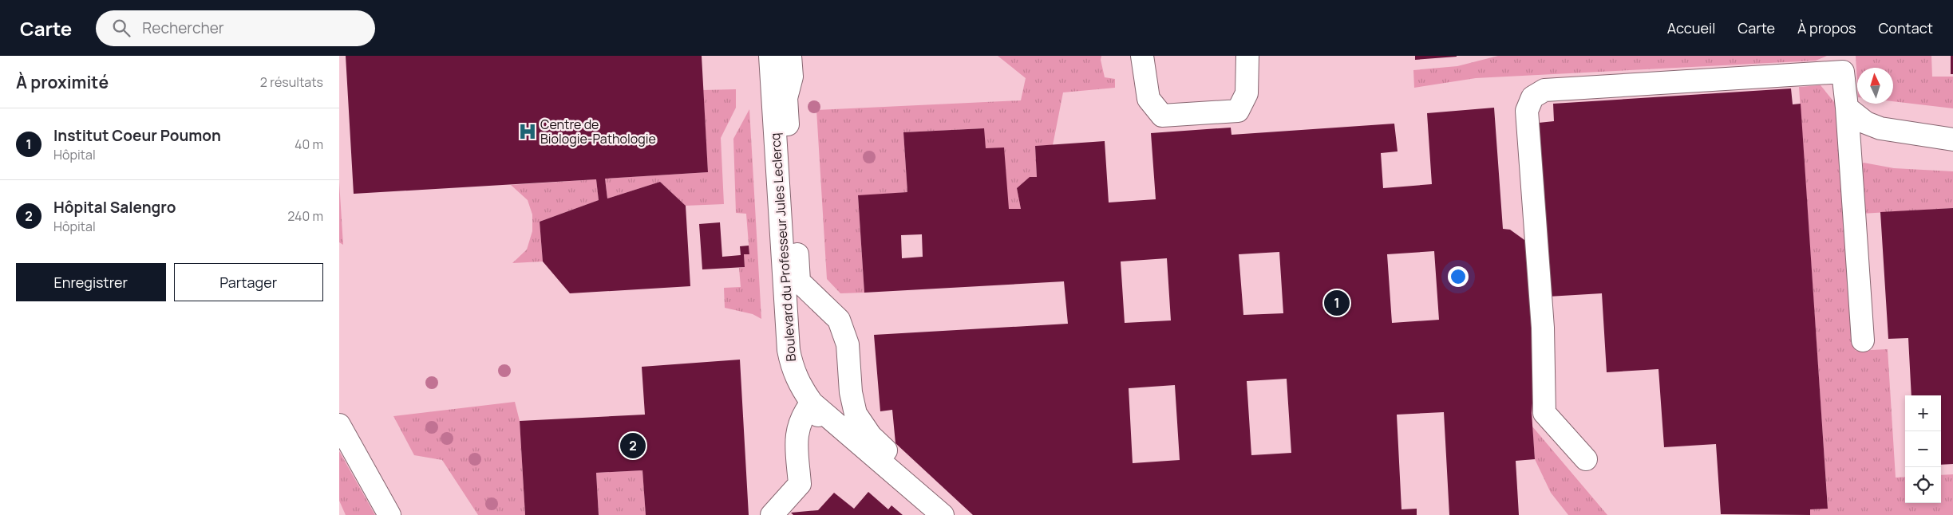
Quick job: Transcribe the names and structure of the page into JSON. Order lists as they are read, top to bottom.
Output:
{
  "streets": {
    "street": ["Boulevard du Professeur Jules Leclercq"]
  },
  "places": {
    "hospital": ["Centre de Biologie-Pathologie"]
  },
  "north": "top",
  "page": {
    "header": "Carte",
    "search": "Rechercher",
    "nav": [
      "Accueil",
      "Carte",
      "À propos",
      "Contact"
    ],
    "heading": ["À proximité", "2 résultats"],
    "list": [
      {
        "mark": "1",
        "name": "Institut Coeur Poumon",
        "note": "Hôpital",
        "value": "40 m"
      },
      {
        "mark": "2",
        "name": "Hôpital Salengro",
        "note": "Hôpital",
        "value": "240 m"
      }
    ],
    "buttons": ["Enregistrer", "Partager"],
    "pins": ["1", "2"],
    "map_buttons": ["+", "−"]
  }
}
